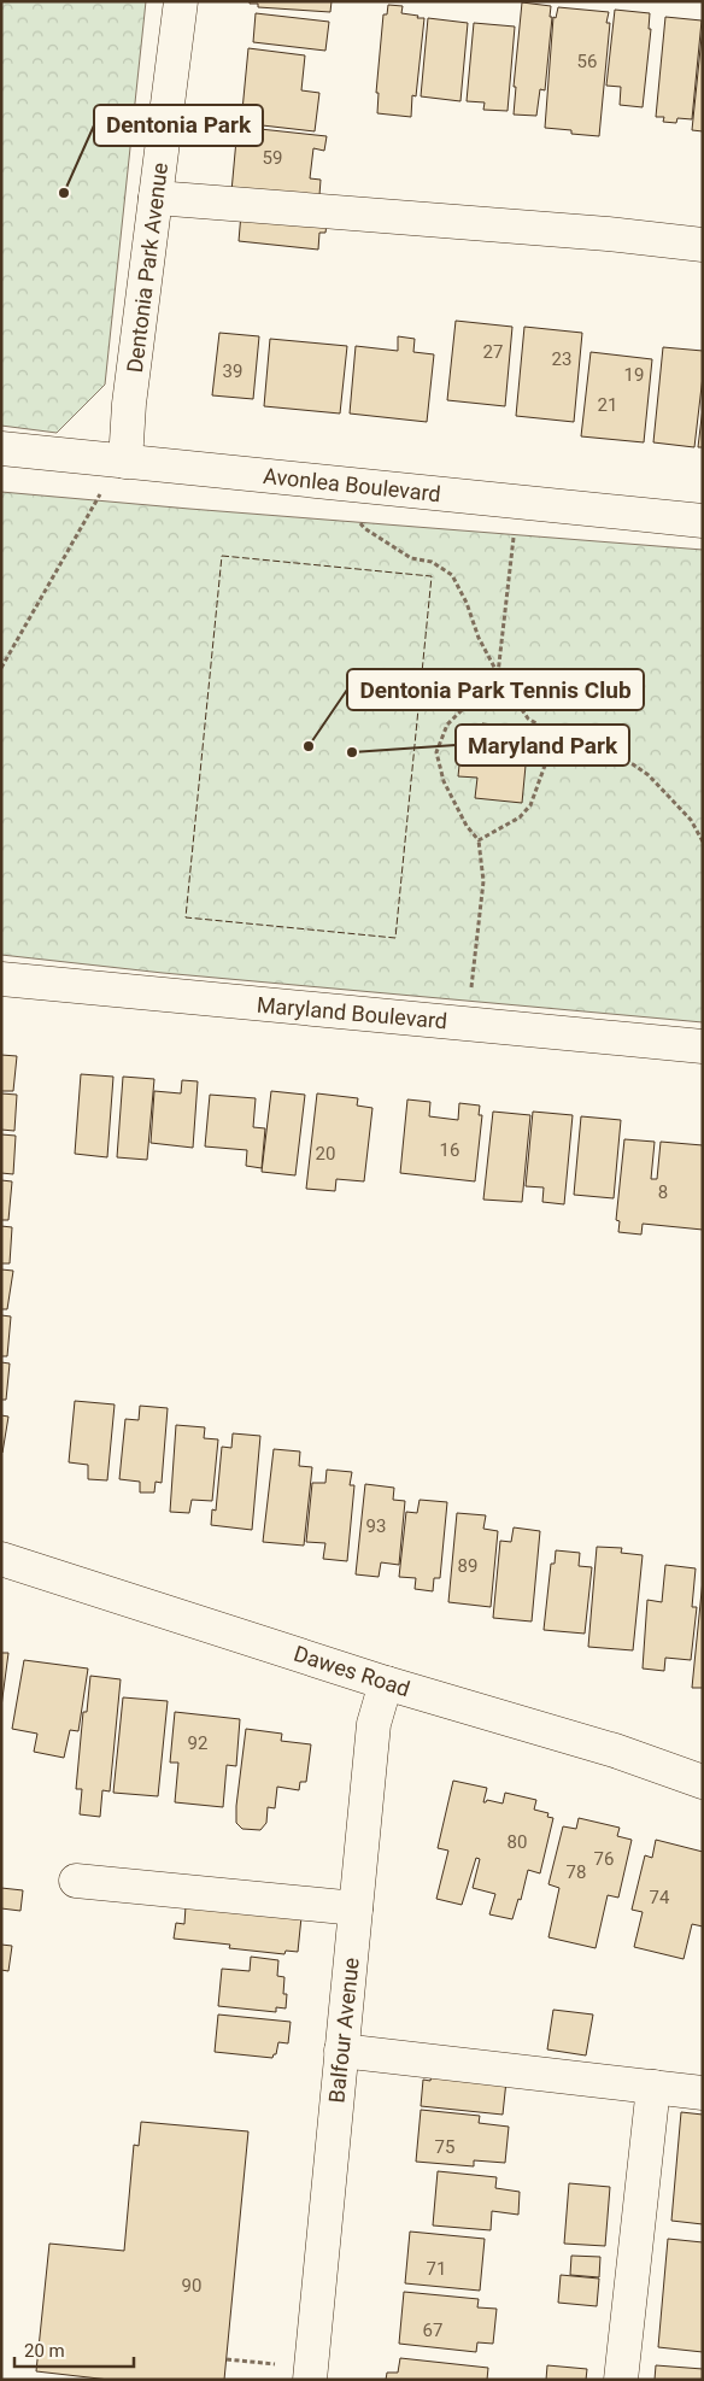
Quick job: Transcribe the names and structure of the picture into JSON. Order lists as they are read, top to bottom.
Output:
{
  "streets": {
    "street": [
      "Dentonia Park Avenue",
      "Avonlea Boulevard",
      "Maryland Boulevard",
      "Dawes Road",
      "Balfour Avenue"
    ]
  },
  "crossings": [
    ["Dentonia Park Avenue", "Avonlea Boulevard"],
    ["Dawes Road", "Balfour Avenue"]
  ],
  "places": ["Dentonia Park", "Dentonia Park Tennis Club", "Maryland Park"],
  "house_numbers": [
    "56",
    "59",
    "27",
    "23",
    "39",
    "19",
    "21",
    "16",
    "20",
    "8",
    "93",
    "89",
    "92",
    "80",
    "76",
    "78",
    "74",
    "75",
    "71",
    "90",
    "67"
  ],
  "scale_bar": "20 m"
}
